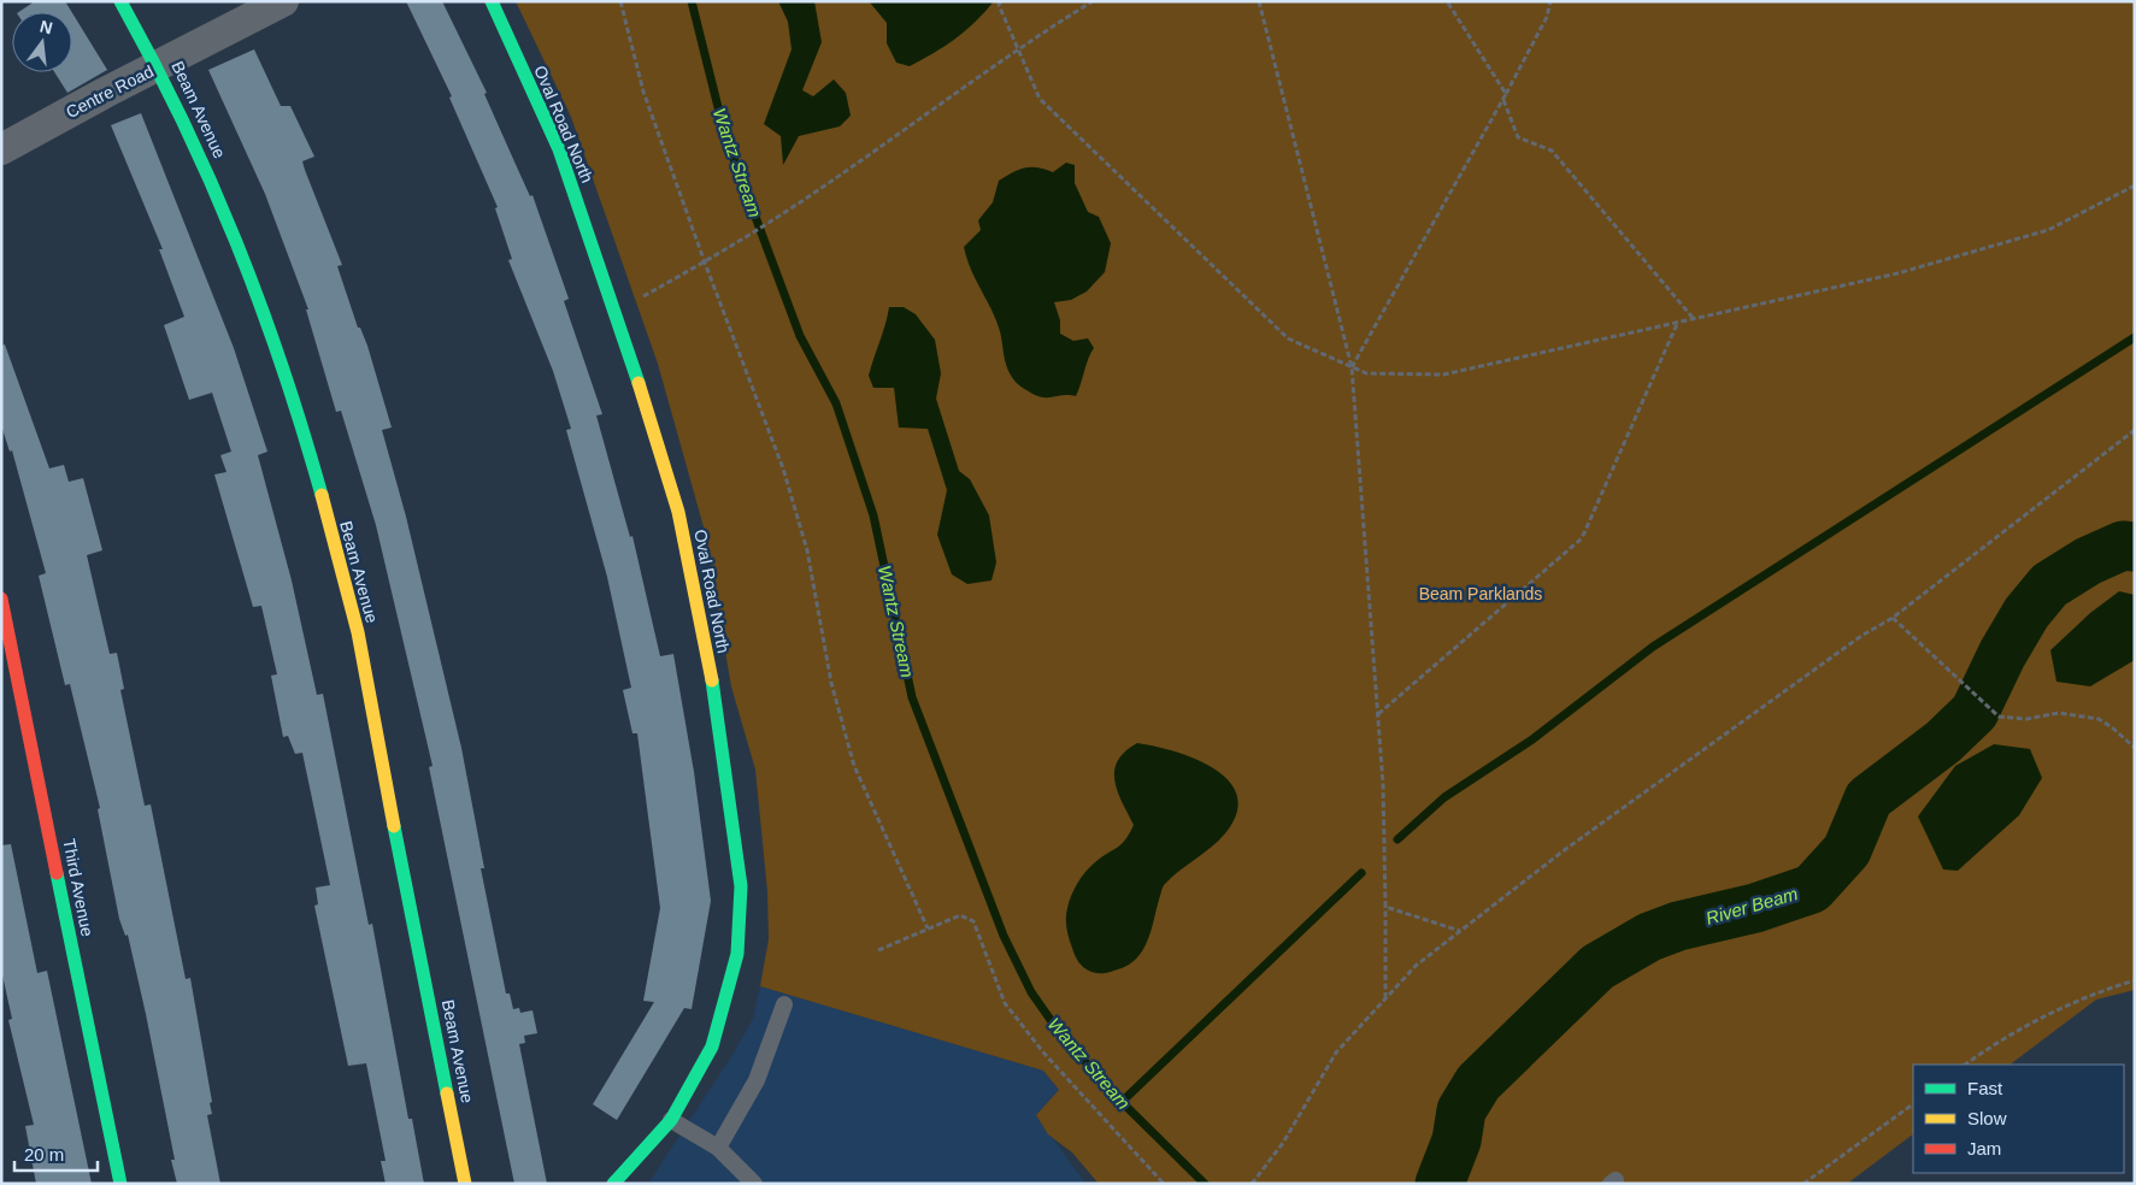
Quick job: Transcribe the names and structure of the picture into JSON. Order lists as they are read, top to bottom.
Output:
{
  "streets": {
    "street": [
      "Centre Road",
      "Beam Avenue",
      "Oval Road North",
      "Third Avenue"
    ]
  },
  "crossings": [
    ["Centre Road", "Beam Avenue"]
  ],
  "water": ["Wantz Stream", "River Beam"],
  "parks": ["Beam Parklands"],
  "legend": ["Fast", "Slow", "Jam"],
  "scale_bar": "20 m",
  "north": "top"
}
